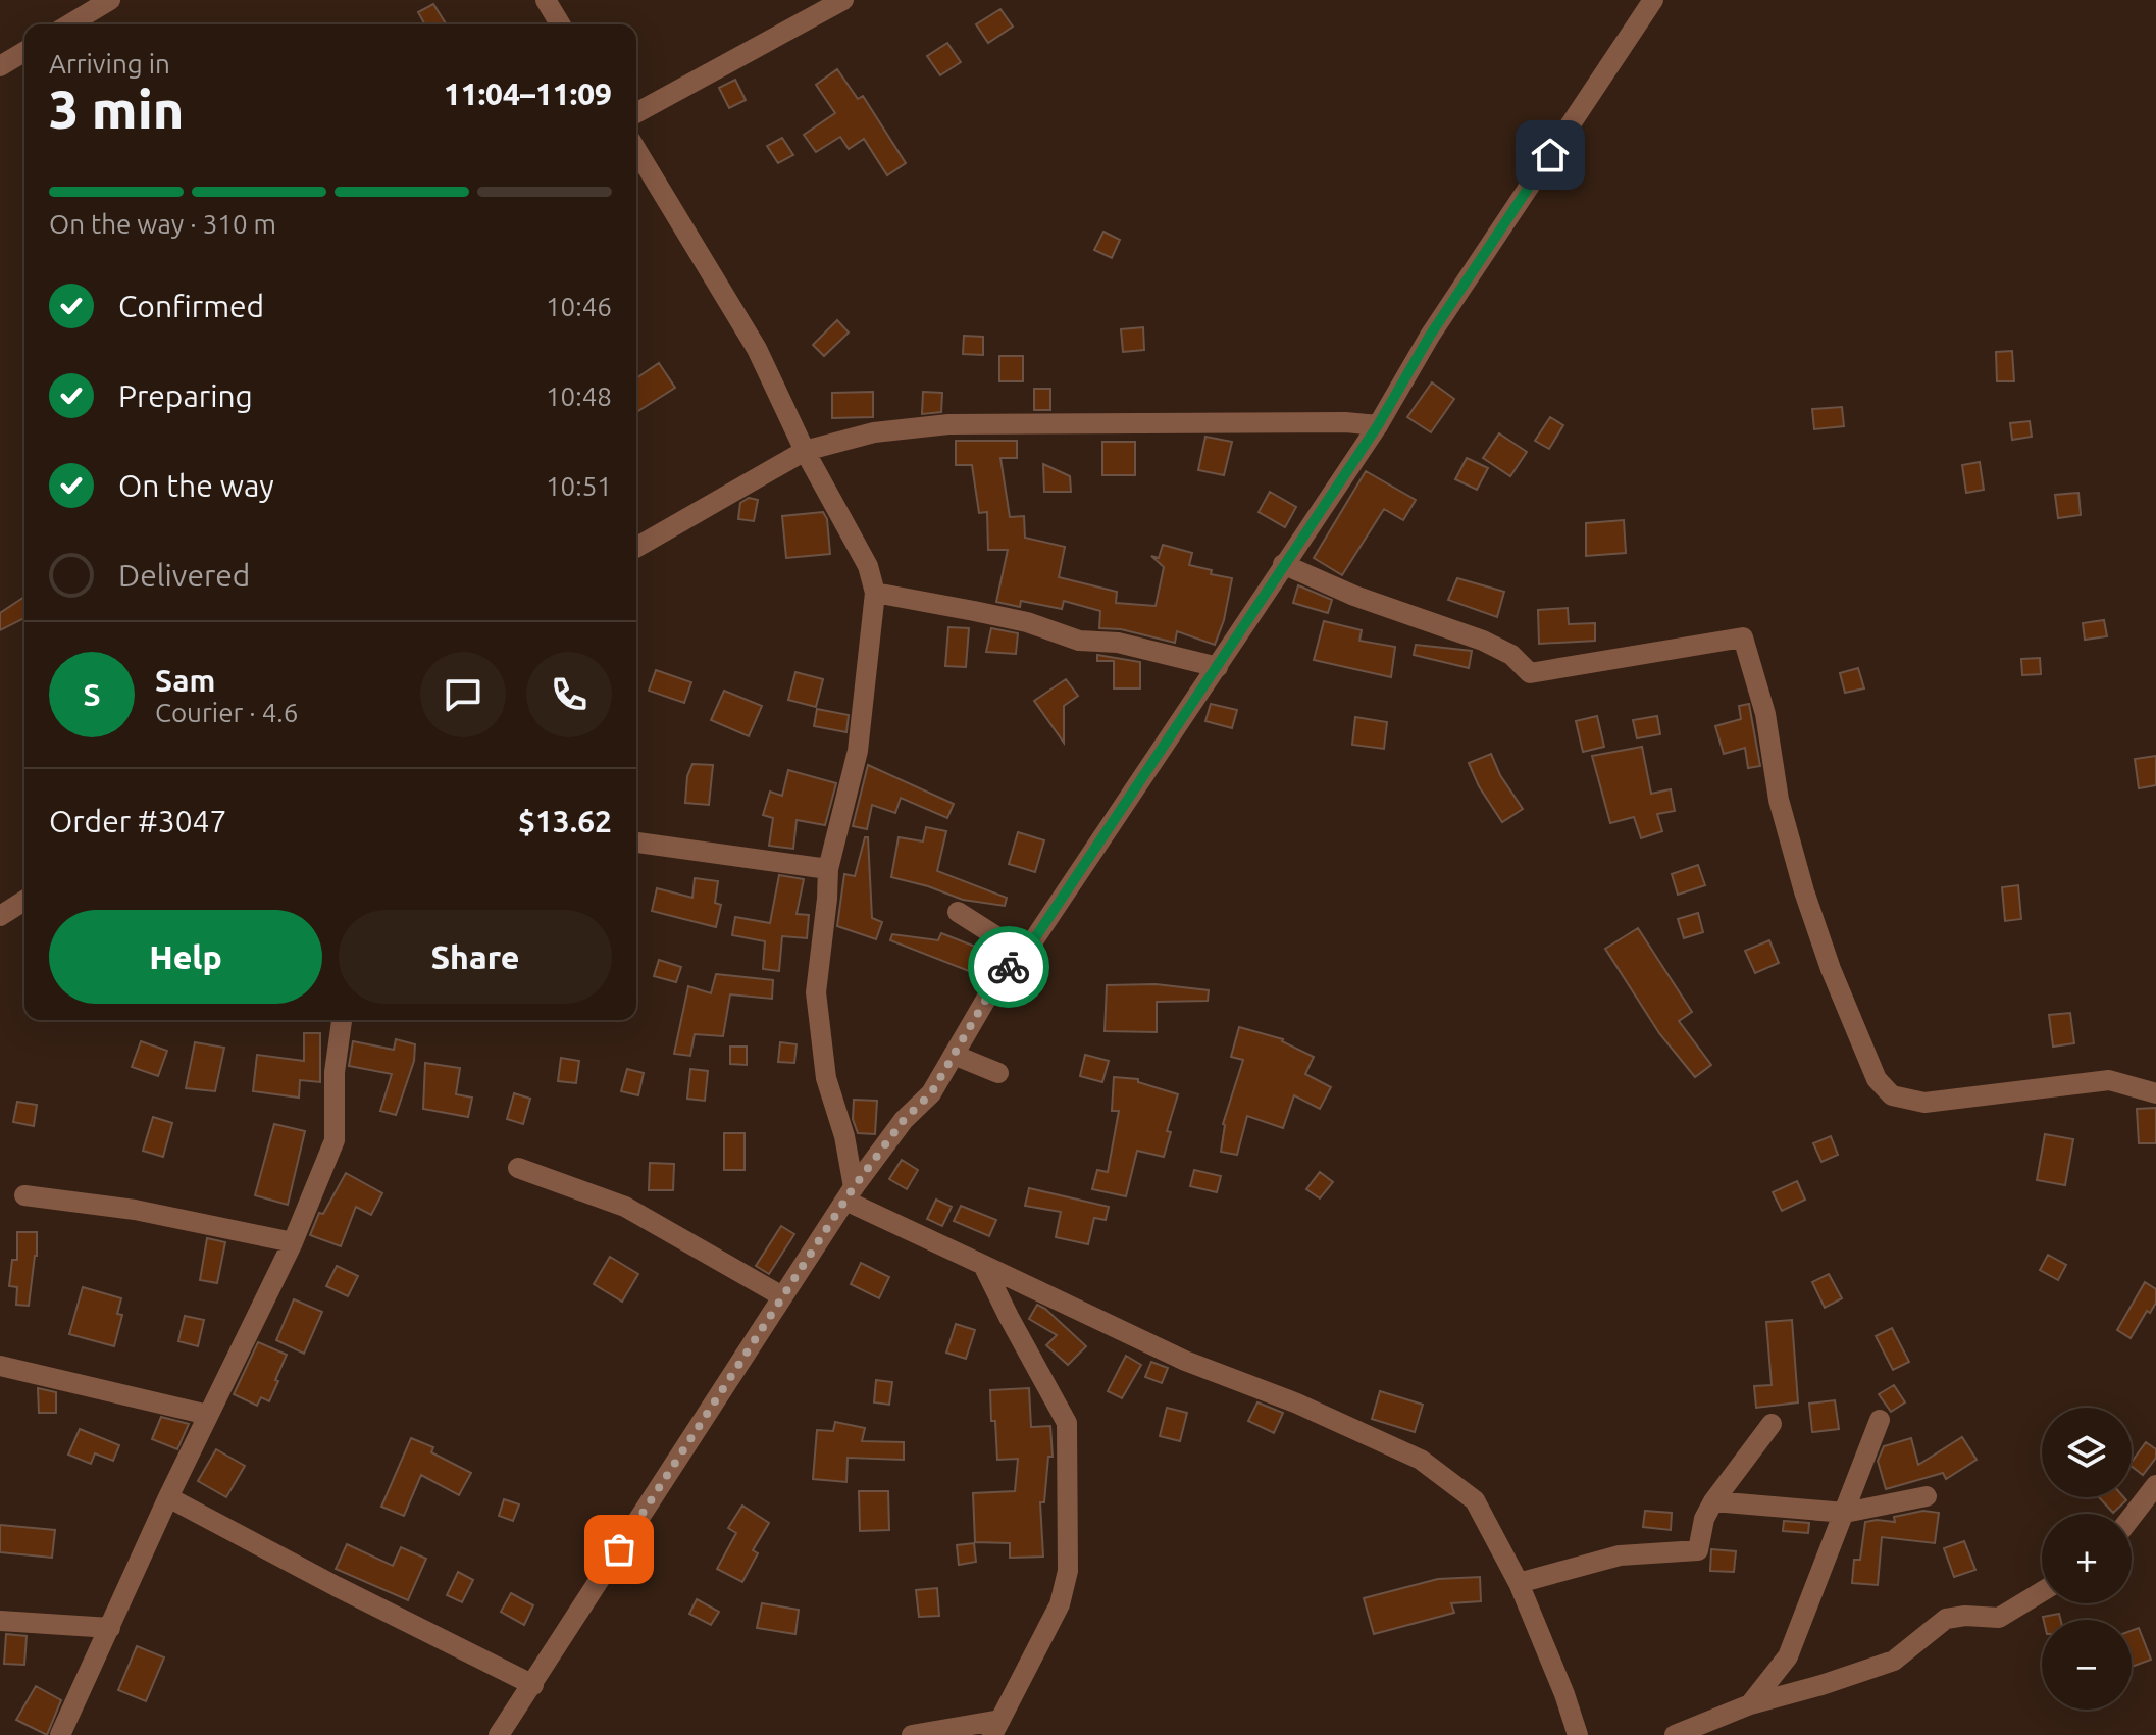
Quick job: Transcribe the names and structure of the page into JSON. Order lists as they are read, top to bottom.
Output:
{
  "page": {
    "heading": ["3 min", "Arriving in", "11:04–11:09"],
    "panel": [
      "Sam",
      "Courier · 4.6",
      "Order #3047",
      "$13.62"
    ],
    "bar": "On the way · 310 m",
    "list": [
      ["Confirmed", "10:46"],
      ["Preparing", "10:48"],
      ["On the way", "10:51"],
      "Delivered"
    ],
    "round": "S",
    "buttons": ["Help", "Share"],
    "map_buttons": ["+", "−"]
  }
}
